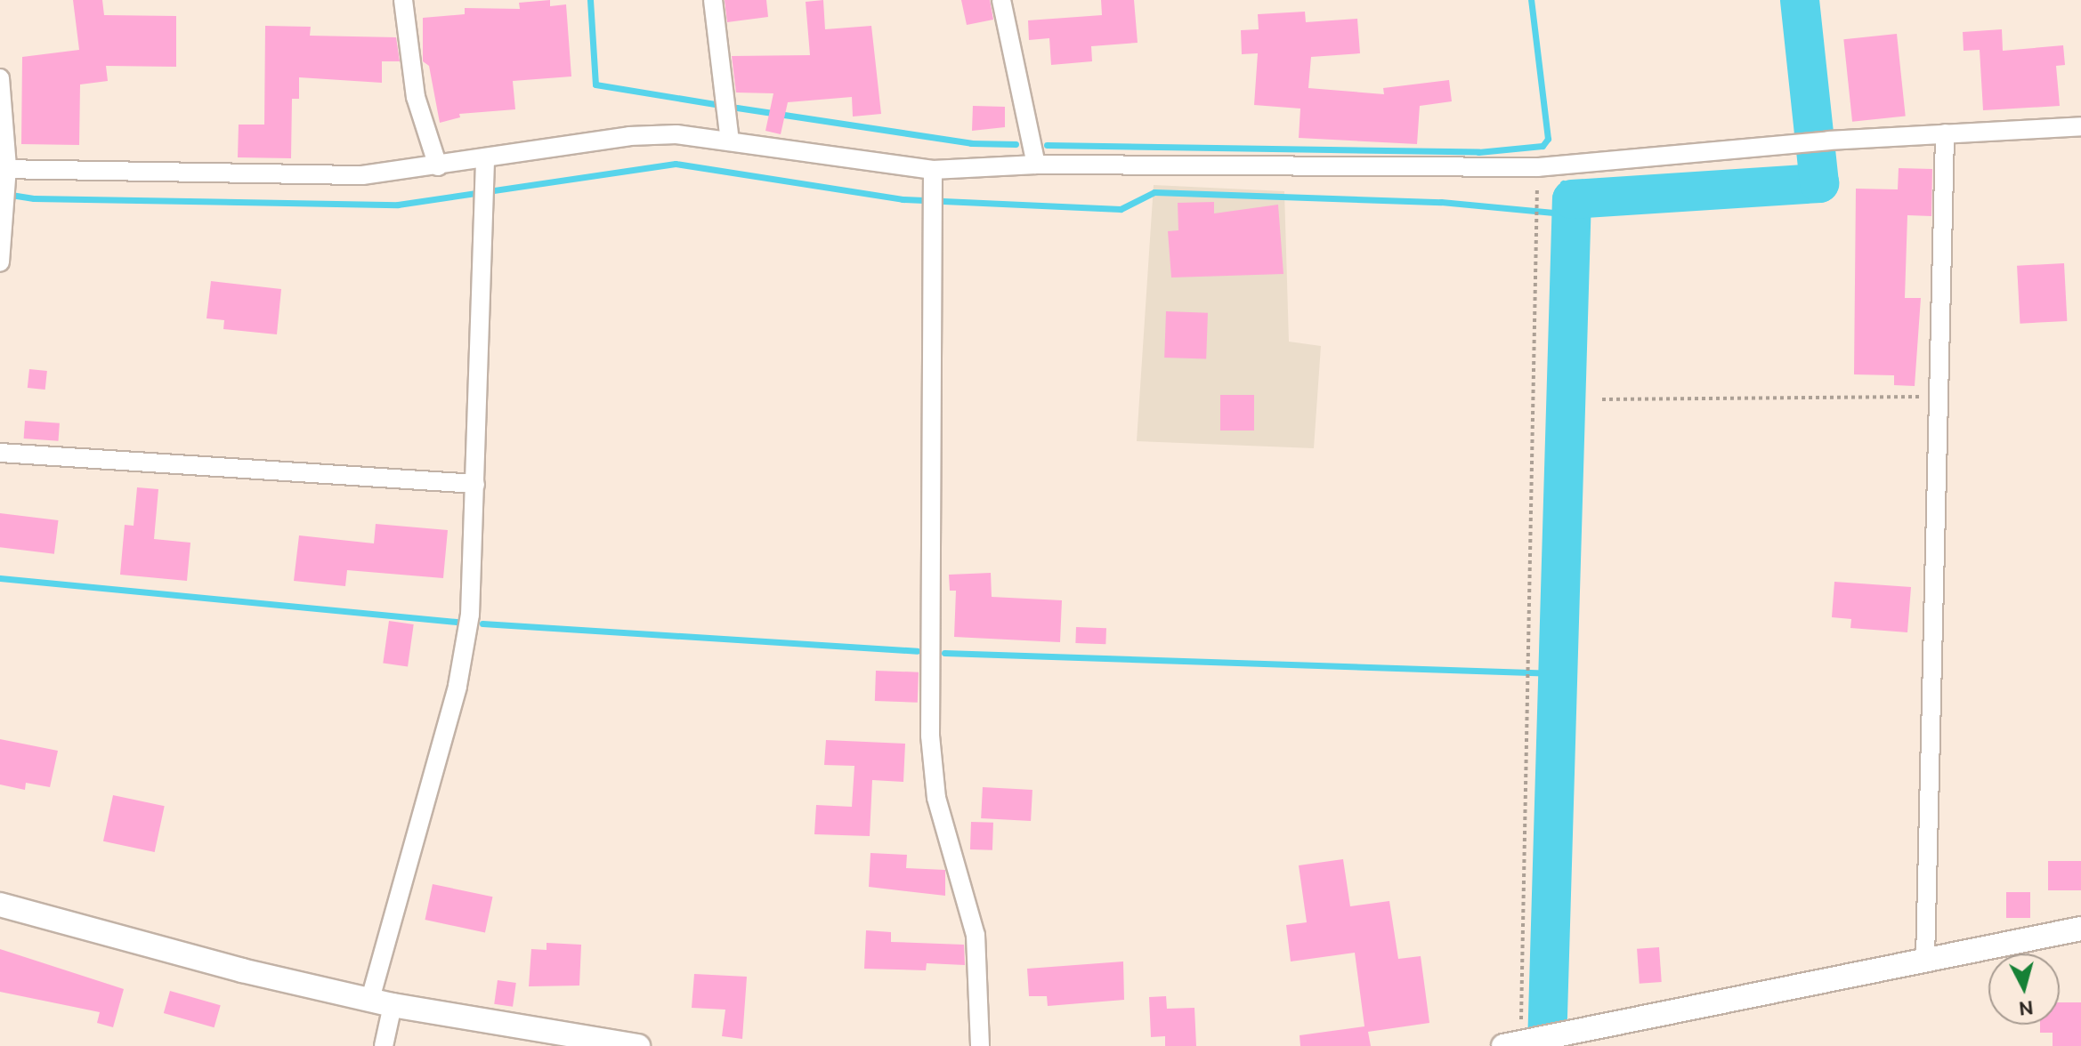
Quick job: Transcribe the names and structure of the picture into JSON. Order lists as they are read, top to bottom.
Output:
{
  "north": "bottom"
}
